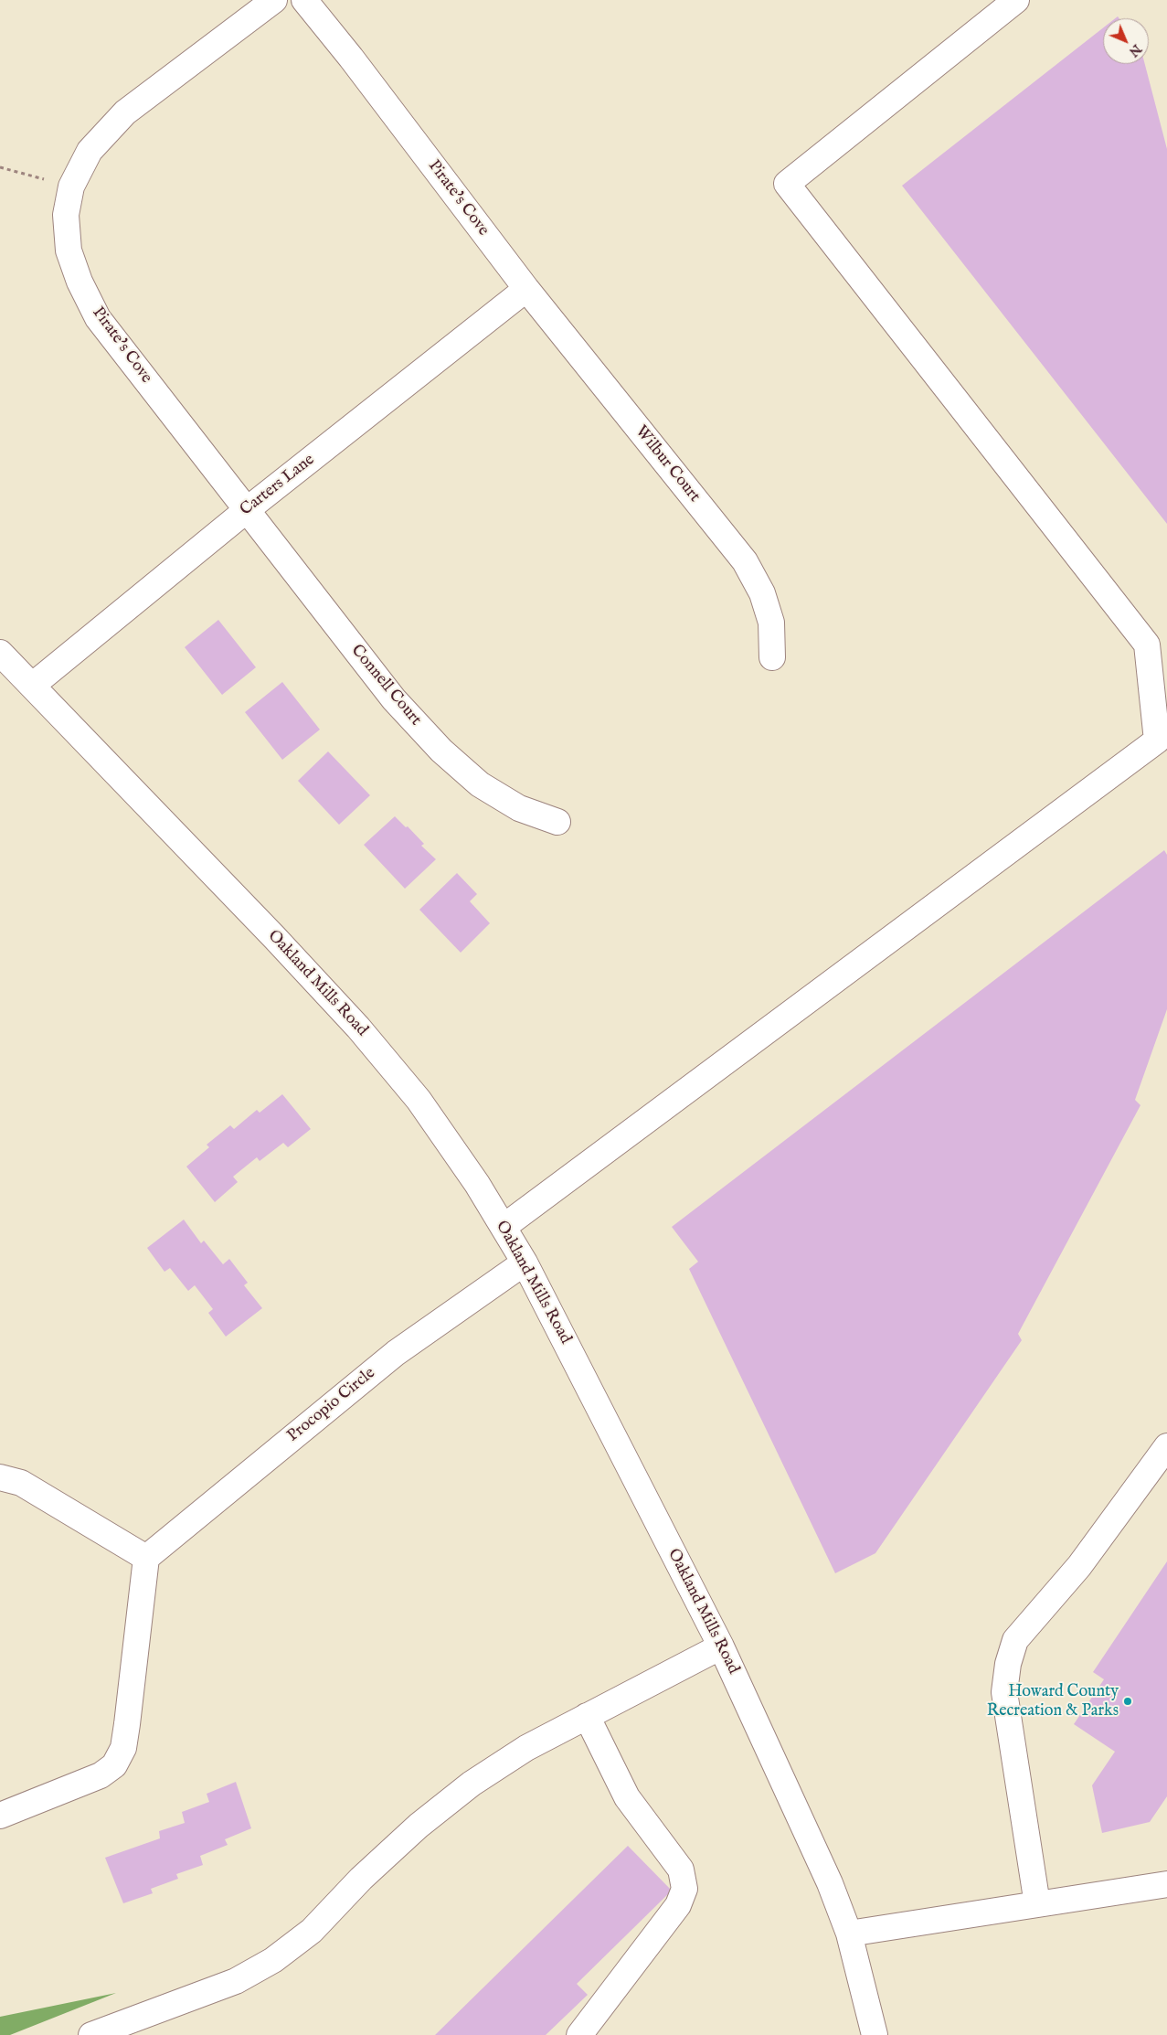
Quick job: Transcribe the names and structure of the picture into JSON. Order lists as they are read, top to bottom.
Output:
{
  "streets": {
    "street": [
      "Pirate's Cove",
      "Wilbur Court",
      "Carters Lane",
      "Connell Court",
      "Oakland Mills Road",
      "Procopio Circle"
    ]
  },
  "crossings": [
    ["Pirate's Cove", "Wilbur Court"],
    ["Pirate's Cove", "Carters Lane"],
    ["Pirate's Cove", "Connell Court"],
    ["Wilbur Court", "Carters Lane"],
    ["Carters Lane", "Connell Court"],
    ["Carters Lane", "Oakland Mills Road"],
    ["Oakland Mills Road", "Procopio Circle"]
  ],
  "places": ["Howard County Recreation & Parks"],
  "north": "bottom right"
}
